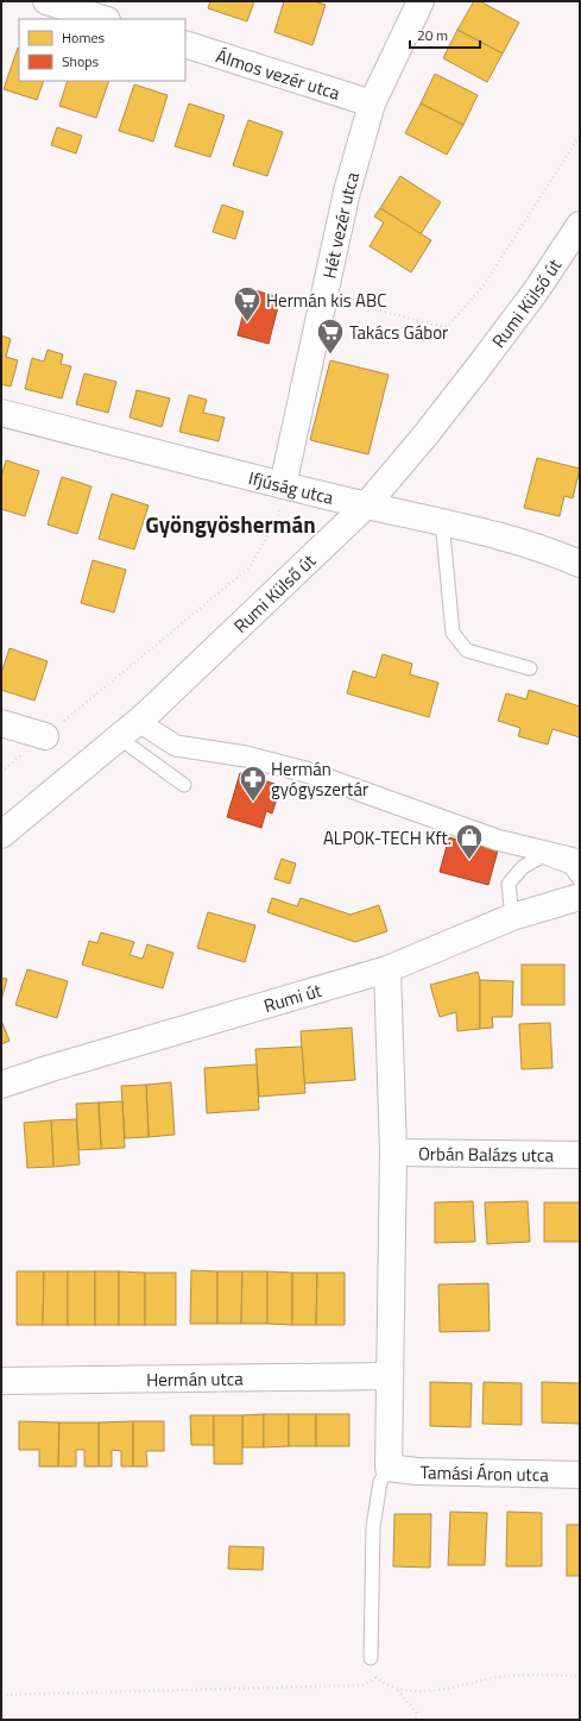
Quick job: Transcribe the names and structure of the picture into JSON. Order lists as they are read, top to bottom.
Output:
{
  "streets": {
    "street": [
      "Álmos vezér utca",
      "Hét vezér utca",
      "Rumi Külső út",
      "Ifjúság utca",
      "Rumi út",
      "Orbán Balázs utca",
      "Hermán utca",
      "Tamási Áron utca"
    ]
  },
  "crossings": [
    ["Álmos vezér utca", "Hét vezér utca"],
    ["Hét vezér utca", "Ifjúság utca"],
    ["Rumi Külső út", "Ifjúság utca"]
  ],
  "districts": ["Gyöngyöshermán"],
  "places": {
    "supermarket": ["Hermán kis ABC", "Takács Gábor"],
    "pharmacy": ["Hermán gyógyszertár"],
    "shop": ["ALPOK-TECH Kft."]
  },
  "legend": ["Homes", "Shops"],
  "scale_bar": "20 m"
}
